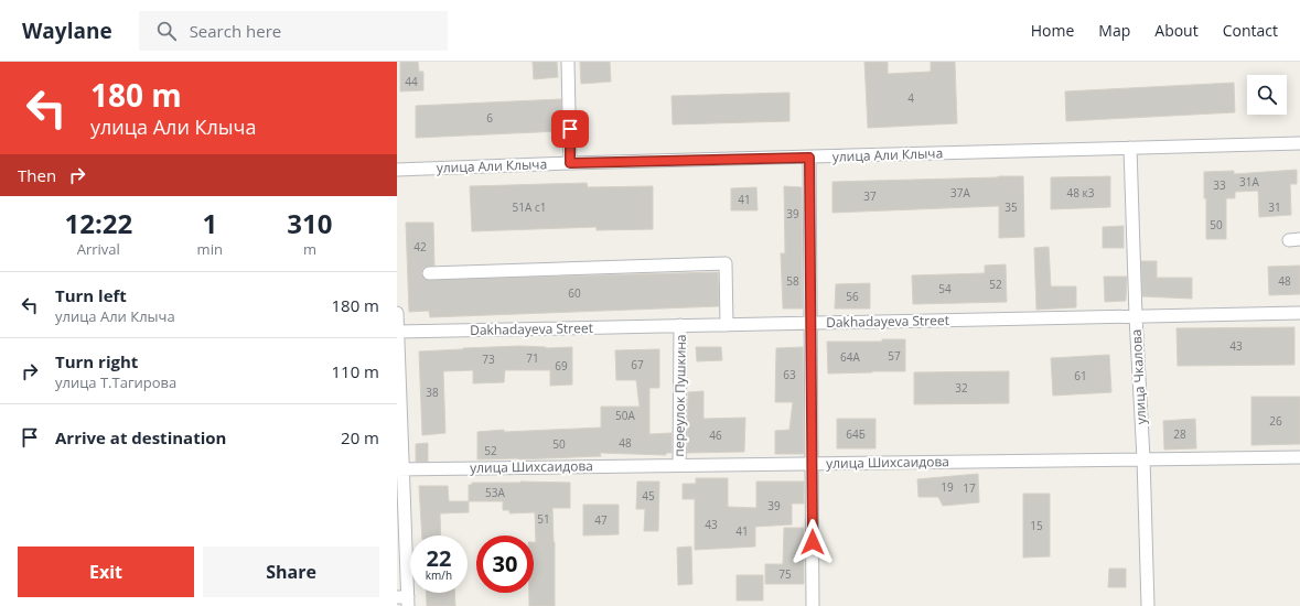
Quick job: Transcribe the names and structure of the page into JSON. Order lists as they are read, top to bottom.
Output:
{
  "streets": {
    "street": [
      "улица Али Клыча",
      "Dakhadayeva Street",
      "улица Чкалова",
      "переулок Пушкина",
      "улица Шихсаидова"
    ]
  },
  "crossings": [
    ["улица Али Клыча", "улица Чкалова"],
    ["Dakhadayeva Street", "улица Чкалова"],
    ["Dakhadayeva Street", "переулок Пушкина"],
    ["улица Чкалова", "улица Шихсаидова"],
    ["переулок Пушкина", "улица Шихсаидова"]
  ],
  "house_numbers": [
    "44",
    "4",
    "6",
    "31А",
    "33",
    "37А",
    "48 к3",
    "37",
    "41",
    "51А с1",
    "35",
    "31",
    "39",
    "50",
    "42",
    "58",
    "48",
    "52",
    "54",
    "60",
    "56",
    "43",
    "57",
    "64А",
    "71",
    "73",
    "67",
    "69",
    "63",
    "61",
    "32",
    "38",
    "50А",
    "26",
    "64Б",
    "28",
    "46",
    "48",
    "50",
    "52",
    "19",
    "17",
    "53А",
    "45",
    "39",
    "51",
    "47",
    "43",
    "15",
    "41",
    "75"
  ],
  "page": {
    "header": "Waylane",
    "search": "Search here",
    "nav": [
      "Home",
      "Map",
      "About",
      "Contact"
    ],
    "turn": ["180 m", "улица Али Клыча"],
    "then": "Then",
    "eta": [
      "12:22",
      "Arrival",
      "1",
      "min",
      "310",
      "m"
    ],
    "list": [
      {
        "name": "Turn left",
        "note": "улица Али Клыча",
        "value": "180 m"
      },
      {
        "name": "Turn right",
        "note": "улица Т.Тагирова",
        "value": "110 m"
      },
      {
        "name": "Arrive at destination",
        "value": "20 m"
      }
    ],
    "speed": "22 km/h",
    "limit": "30",
    "buttons": ["Exit", "Share"]
  }
}
